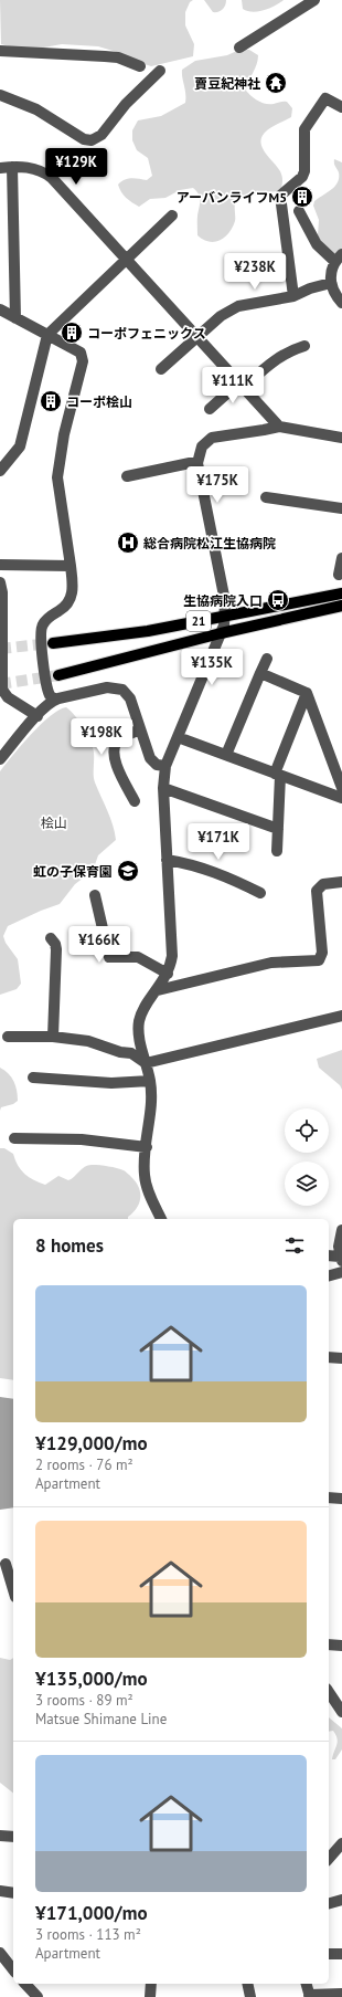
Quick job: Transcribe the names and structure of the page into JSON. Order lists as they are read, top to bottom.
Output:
{
  "streets": {
    "main road": ["21"]
  },
  "parks": ["桧山"],
  "places": {
    "temple": ["賣豆紀神社"],
    "building": ["アーバンライフM5", "コーポフェニックス", "コーポ桧山"],
    "hospital": ["総合病院松江生協病院"],
    "bus stop": ["生協病院入口"],
    "school or university": ["虹の子保育園"]
  },
  "page": {
    "price": [
      "¥129K",
      "¥238K",
      "¥111K",
      "¥175K",
      "¥135K",
      "¥198K",
      "¥171K",
      "¥166K"
    ],
    "heading": "8 homes",
    "list": [
      {
        "name": "¥129,000/mo",
        "note": "2 rooms · 76 m² · Apartment"
      },
      {
        "name": "¥135,000/mo",
        "note": "3 rooms · 89 m² · Matsue Shimane Line"
      },
      {
        "name": "¥171,000/mo",
        "note": "3 rooms · 113 m² · Apartment"
      }
    ]
  }
}
